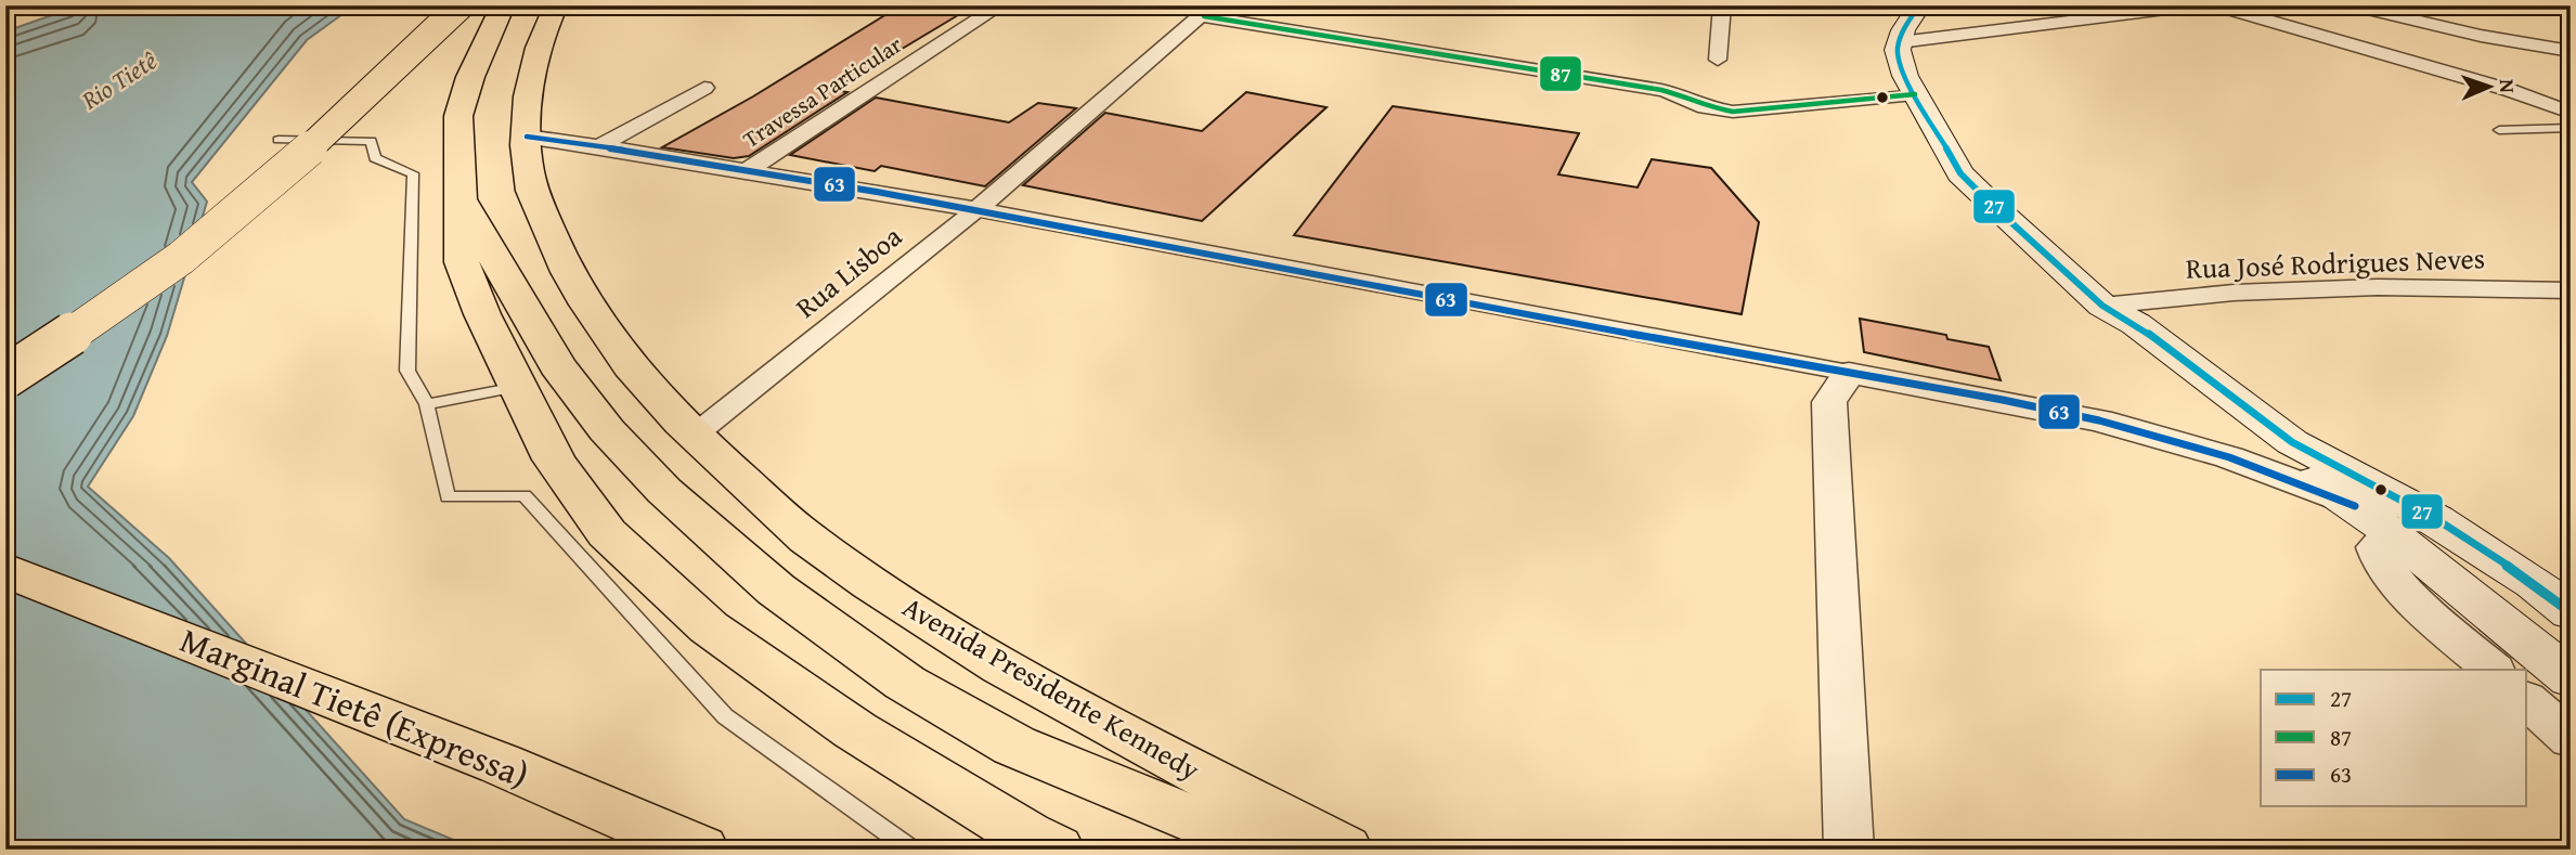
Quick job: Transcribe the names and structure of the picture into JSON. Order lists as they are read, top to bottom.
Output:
{
  "streets": {
    "highway": ["Avenida Presidente Kennedy", "Marginal Tietê (Expressa)"],
    "street": ["Travessa Particular", "Rua José Rodrigues Neves", "Rua Lisboa"]
  },
  "crossings": [
    ["Rua Lisboa", "Avenida Presidente Kennedy"]
  ],
  "water": ["Rio Tietê"],
  "lines": ["transit line 27", "transit line 87", "transit line 63"],
  "legend": ["27", "87", "63"],
  "north": "right"
}
